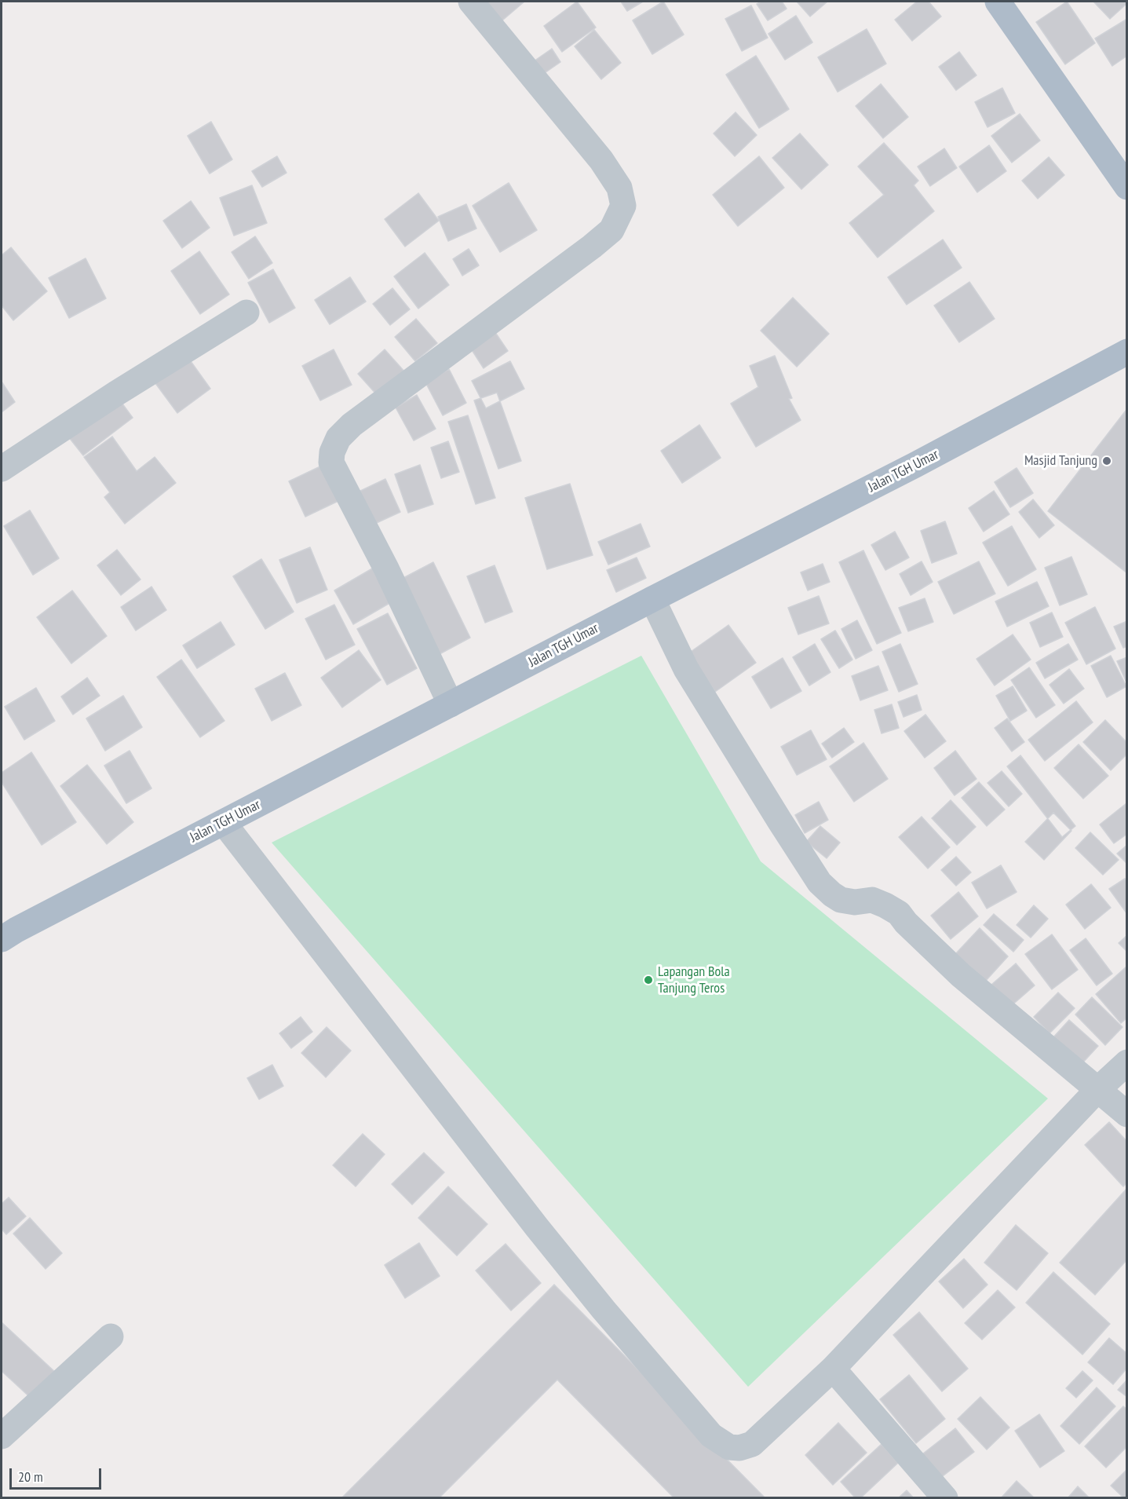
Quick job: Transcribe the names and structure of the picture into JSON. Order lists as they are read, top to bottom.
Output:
{
  "streets": {
    "main road": ["Jalan TGH Umar"]
  },
  "places": ["Masjid Tanjung", "Lapangan Bola Tanjung Teros"],
  "scale_bar": "20 m"
}
